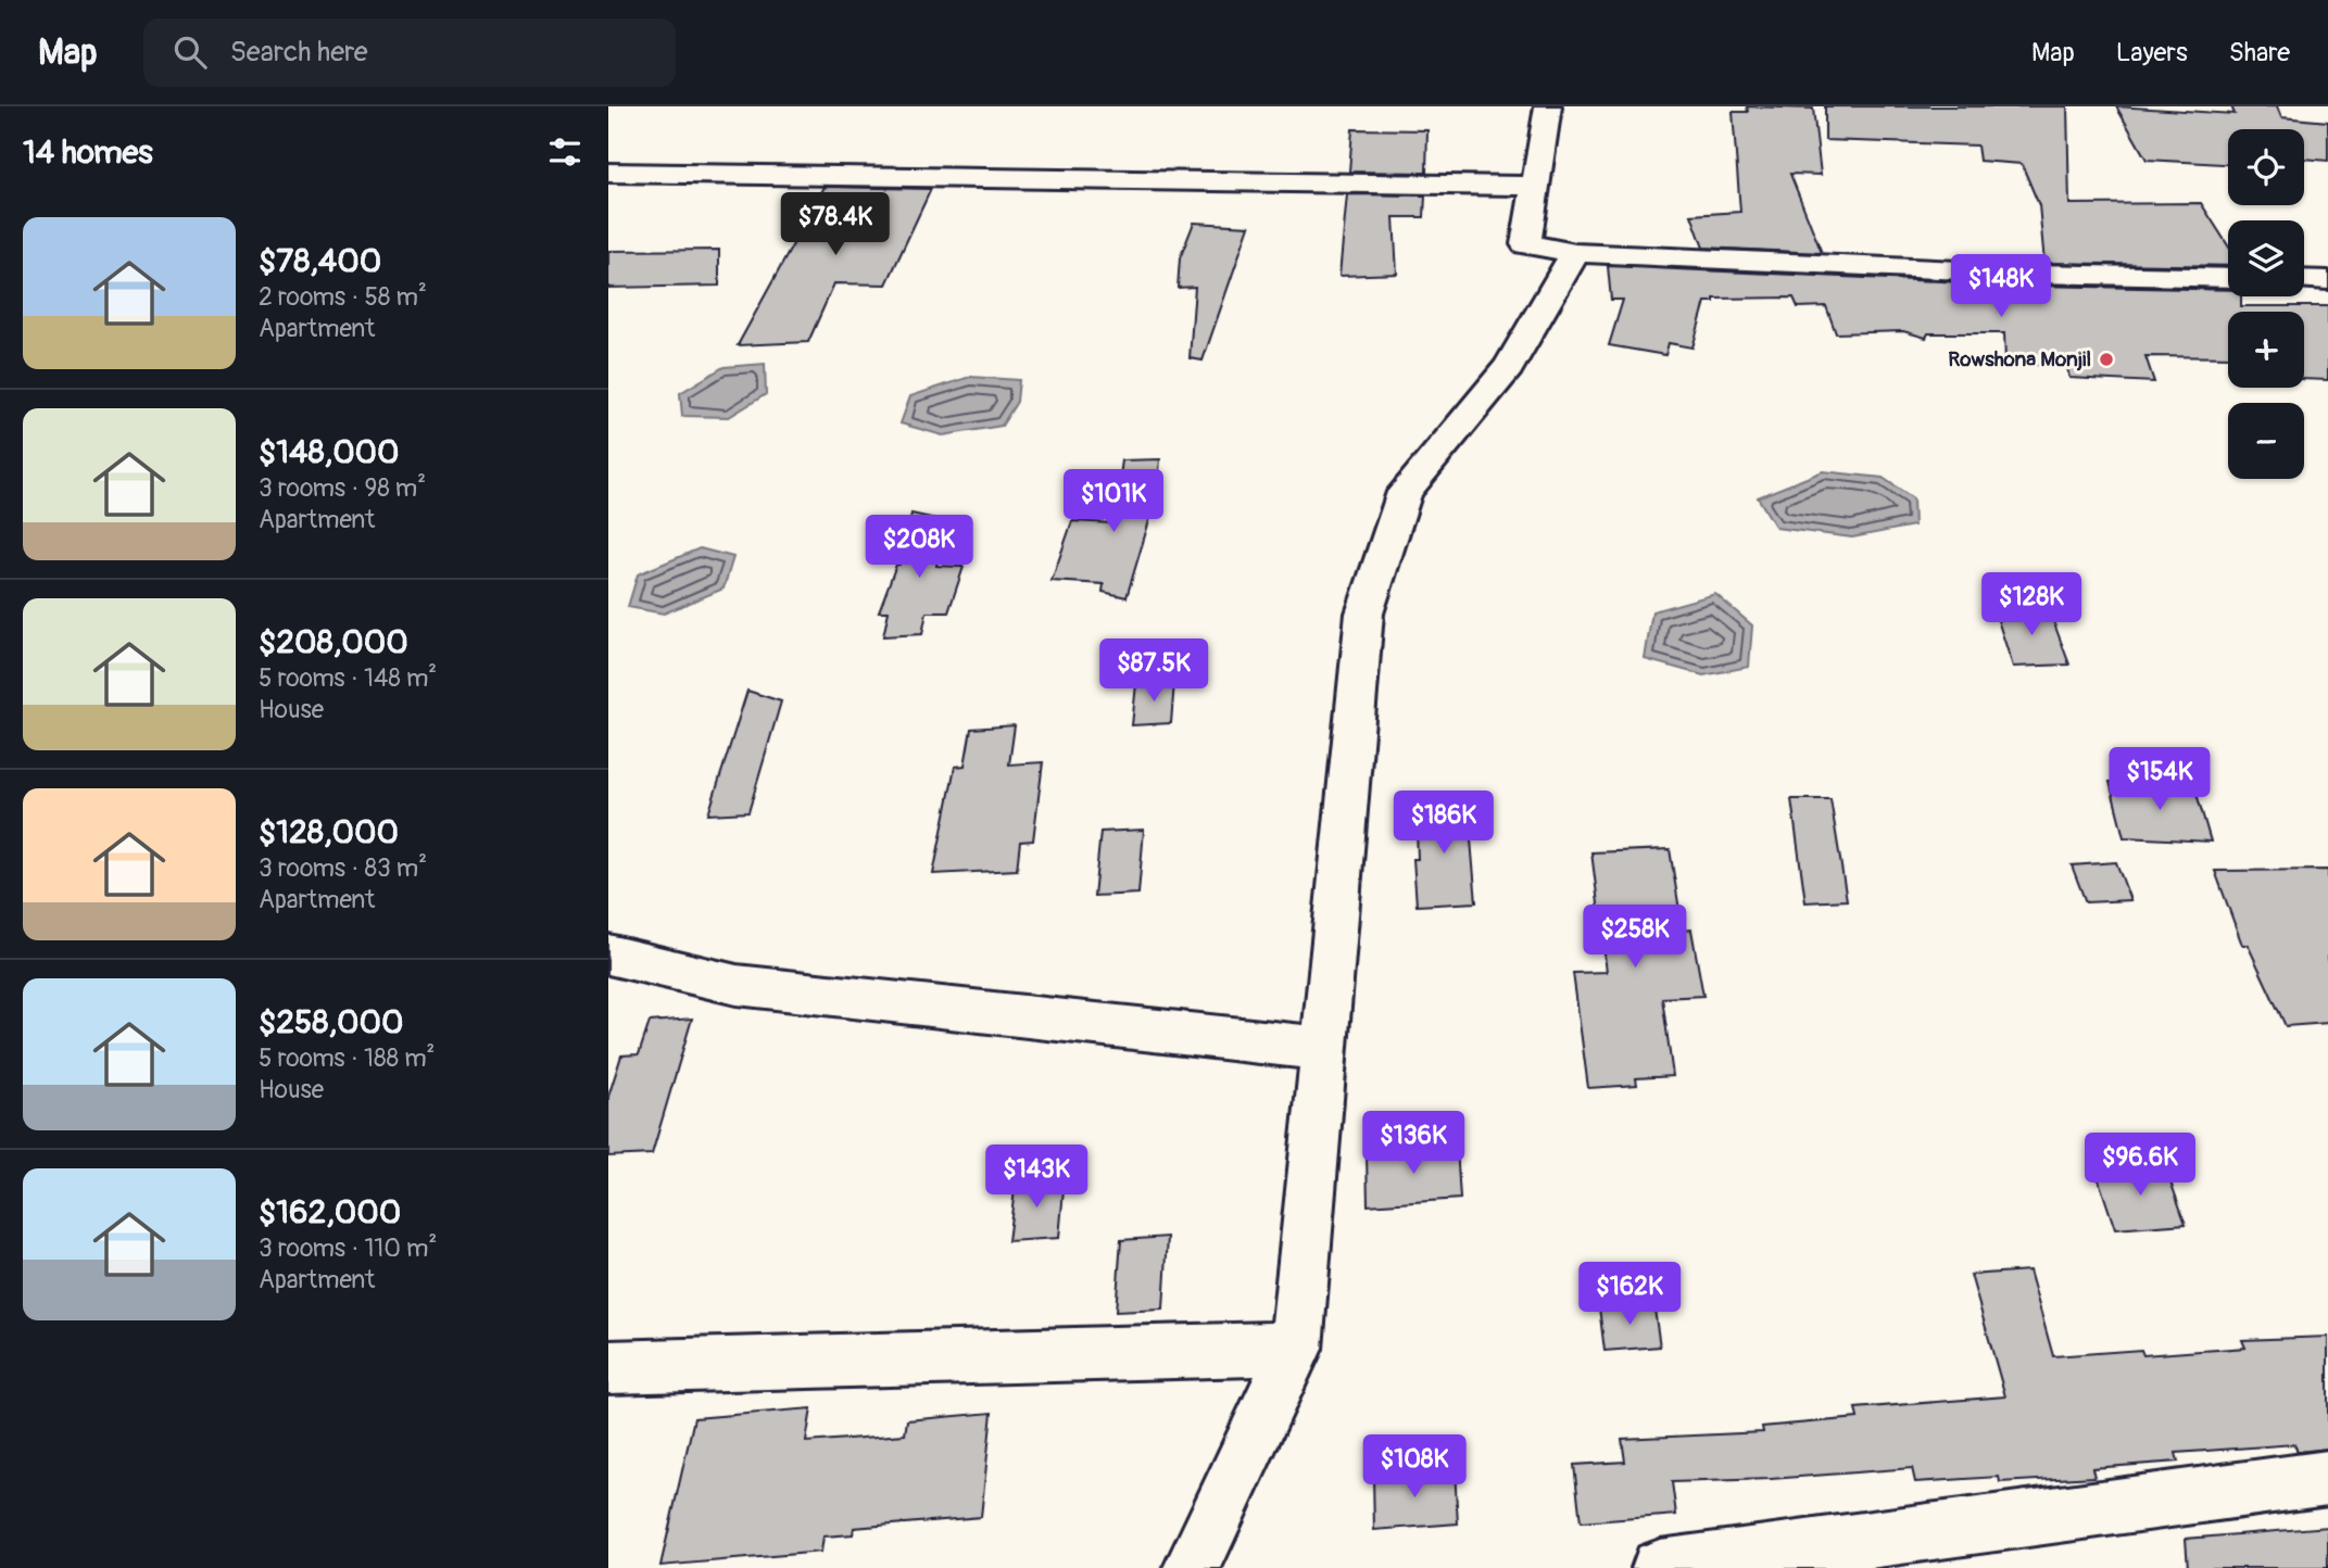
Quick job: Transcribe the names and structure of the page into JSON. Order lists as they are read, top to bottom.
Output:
{
  "places": ["Rowshona Monjil"],
  "page": {
    "header": "Map",
    "search": "Search here",
    "nav": ["Map", "Layers", "Share"],
    "heading": "14 homes",
    "map_buttons": ["+", "−"],
    "price": [
      "$78.4K",
      "$148K",
      "$101K",
      "$208K",
      "$128K",
      "$87.5K",
      "$154K",
      "$186K",
      "$258K",
      "$136K",
      "$96.6K",
      "$143K",
      "$162K",
      "$108K"
    ],
    "list": [
      {
        "name": "$78,400",
        "note": "2 rooms · 58 m² · Apartment"
      },
      {
        "name": "$148,000",
        "note": "3 rooms · 98 m² · Apartment"
      },
      {
        "name": "$208,000",
        "note": "5 rooms · 148 m² · House"
      },
      {
        "name": "$128,000",
        "note": "3 rooms · 83 m² · Apartment"
      },
      {
        "name": "$258,000",
        "note": "5 rooms · 188 m² · House"
      },
      {
        "name": "$162,000",
        "note": "3 rooms · 110 m² · Apartment"
      }
    ]
  }
}
